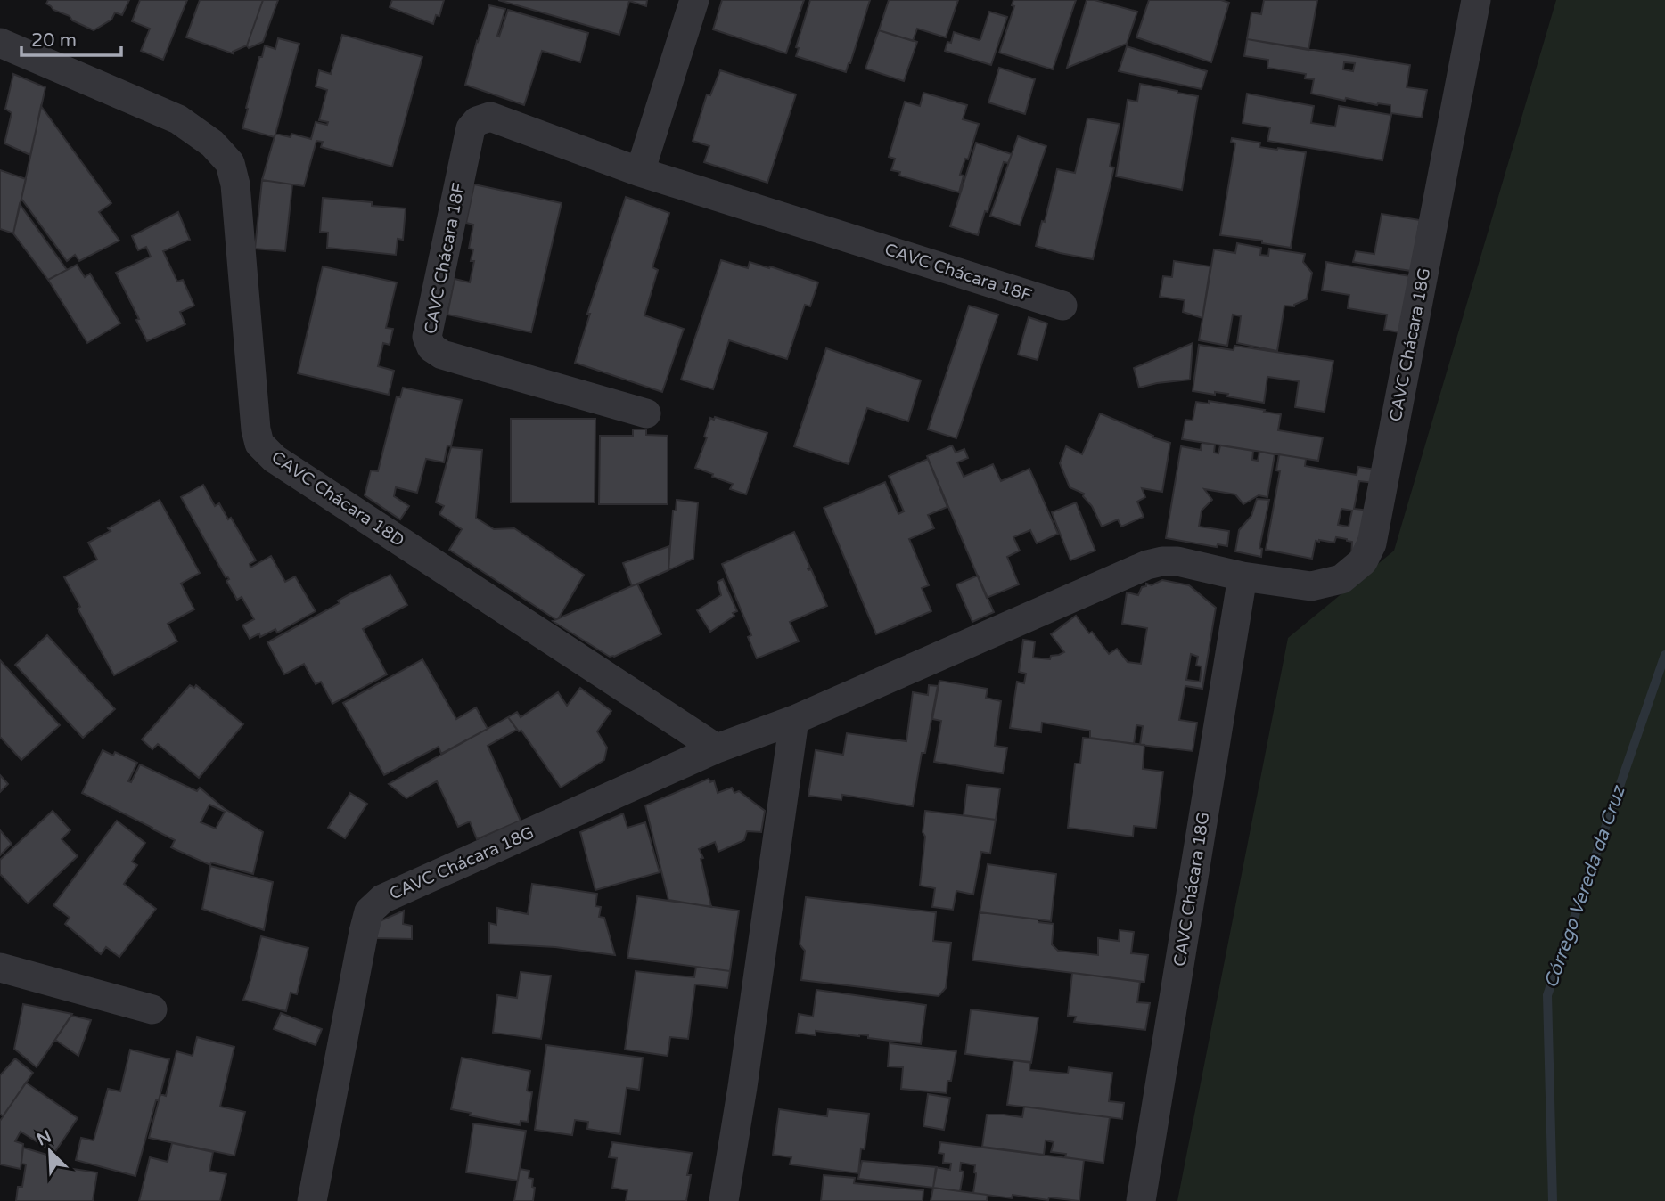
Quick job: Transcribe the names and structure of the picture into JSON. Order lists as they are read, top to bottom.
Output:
{
  "streets": {
    "street": ["CAVC Chácara 18F", "CAVC Chácara 18G", "CAVC Chácara 18D"]
  },
  "crossings": [
    ["CAVC Chácara 18G", "CAVC Chácara 18D"]
  ],
  "water": ["Córrego Vereda da Cruz"],
  "scale_bar": "20 m",
  "north": "top left"
}
